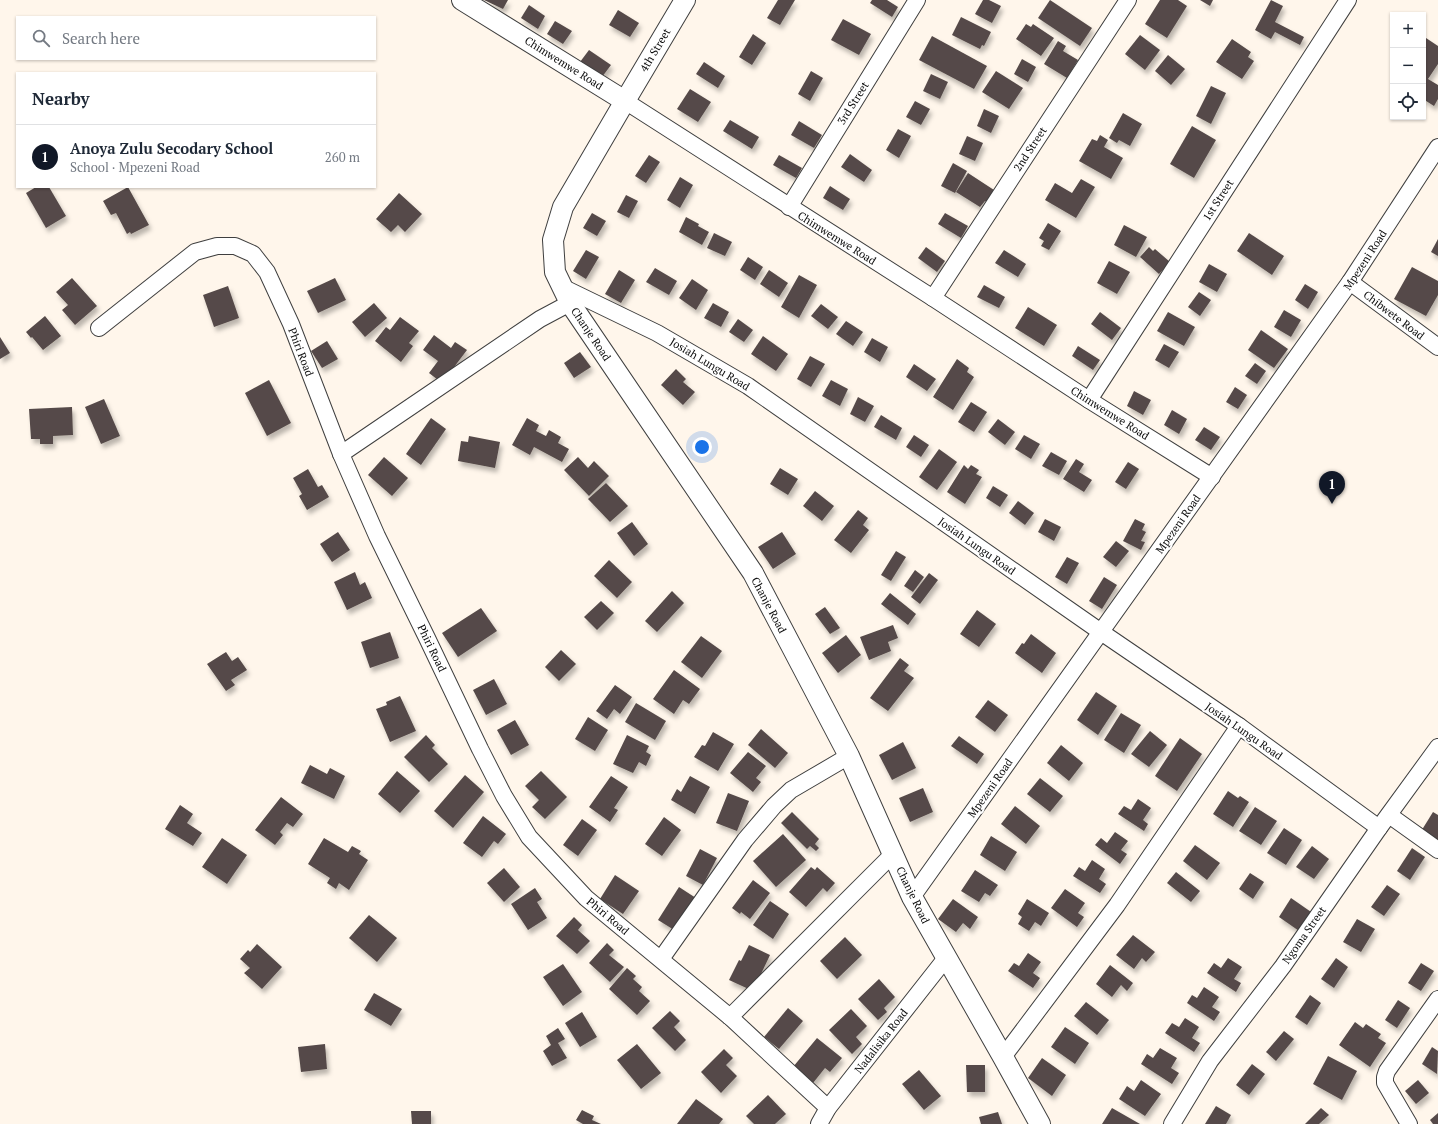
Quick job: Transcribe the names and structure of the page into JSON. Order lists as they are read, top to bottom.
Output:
{
  "streets": {
    "street": [
      "4th Street",
      "Chimwemwe Road",
      "3rd Street",
      "2nd Street",
      "1st Street",
      "Mpezeni Road",
      "Chibwete Road",
      "Chanje Road",
      "Phiri Road",
      "Josiah Lungu Road",
      "Ngoma Street",
      "Nadalisika Road"
    ]
  },
  "crossings": [
    ["4th Street", "Chimwemwe Road"],
    ["4th Street", "Chanje Road"],
    ["Chimwemwe Road", "3rd Street"],
    ["Chimwemwe Road", "2nd Street"],
    ["Chimwemwe Road", "1st Street"],
    ["Chimwemwe Road", "Mpezeni Road"],
    ["Chimwemwe Road", "Chanje Road"],
    ["Mpezeni Road", "Chibwete Road"],
    ["Mpezeni Road", "Chanje Road"],
    ["Mpezeni Road", "Josiah Lungu Road"],
    ["Chanje Road", "Josiah Lungu Road"],
    ["Chanje Road", "Nadalisika Road"],
    ["Phiri Road", "Nadalisika Road"],
    ["Josiah Lungu Road", "Ngoma Street"]
  ],
  "page": {
    "map_buttons": ["+", "−"],
    "search": "Search here",
    "heading": "Nearby",
    "list": [
      {
        "mark": "1",
        "name": "Anoya Zulu Secodary School",
        "note": "School · Mpezeni Road",
        "value": "260 m"
      }
    ],
    "pins": "1"
  }
}
